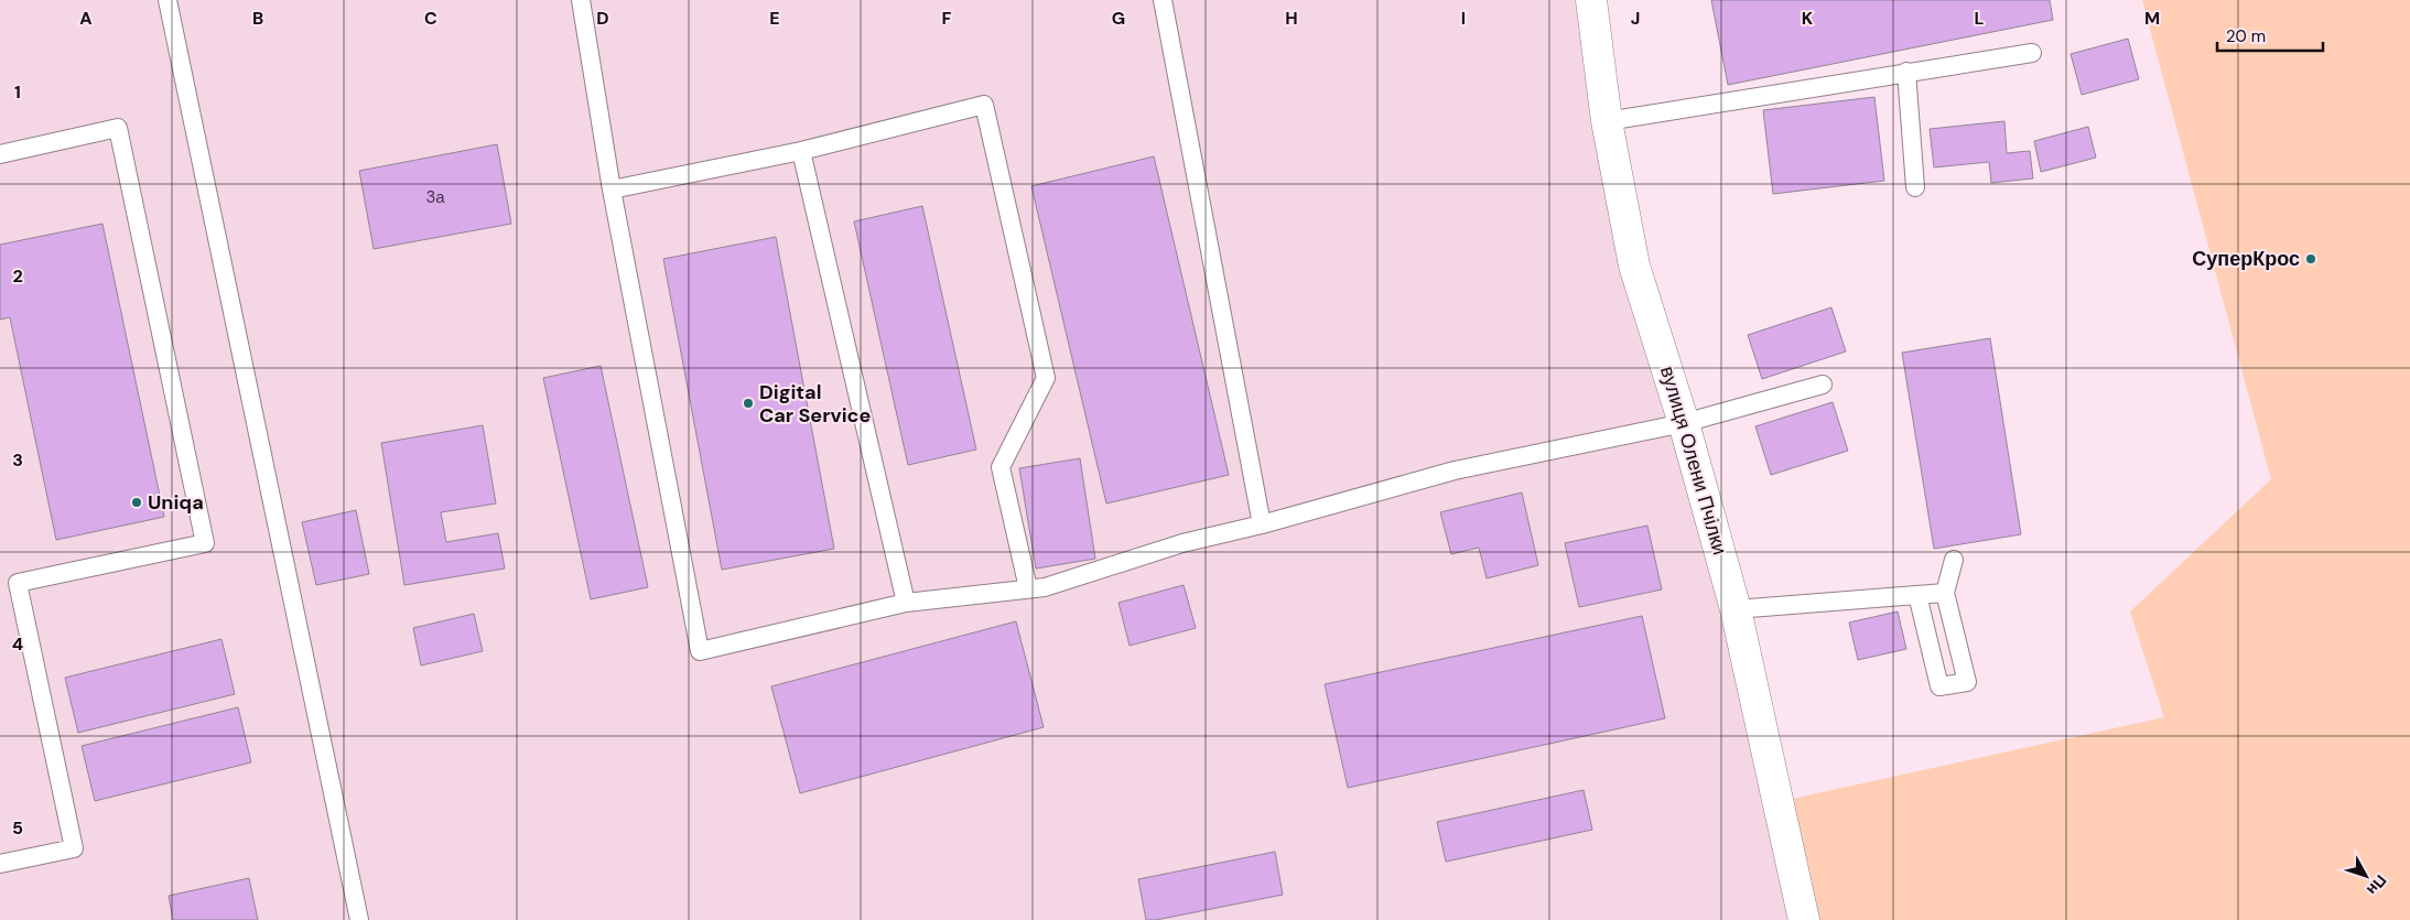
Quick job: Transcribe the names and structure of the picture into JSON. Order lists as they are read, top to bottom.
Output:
{
  "streets": {
    "street": ["вулиця Олени Пчілки"]
  },
  "places": ["СуперКрос", "Digital Car Service", "Uniqa"],
  "house_numbers": ["3а"],
  "scale_bar": "20 m",
  "north": "bottom right",
  "grid": {
    "columns": [
      "A",
      "B",
      "C",
      "D",
      "E",
      "F",
      "G",
      "H",
      "I",
      "J",
      "K",
      "L",
      "M"
    ],
    "rows": [
      "1",
      "2",
      "3",
      "4",
      "5"
    ]
  }
}
